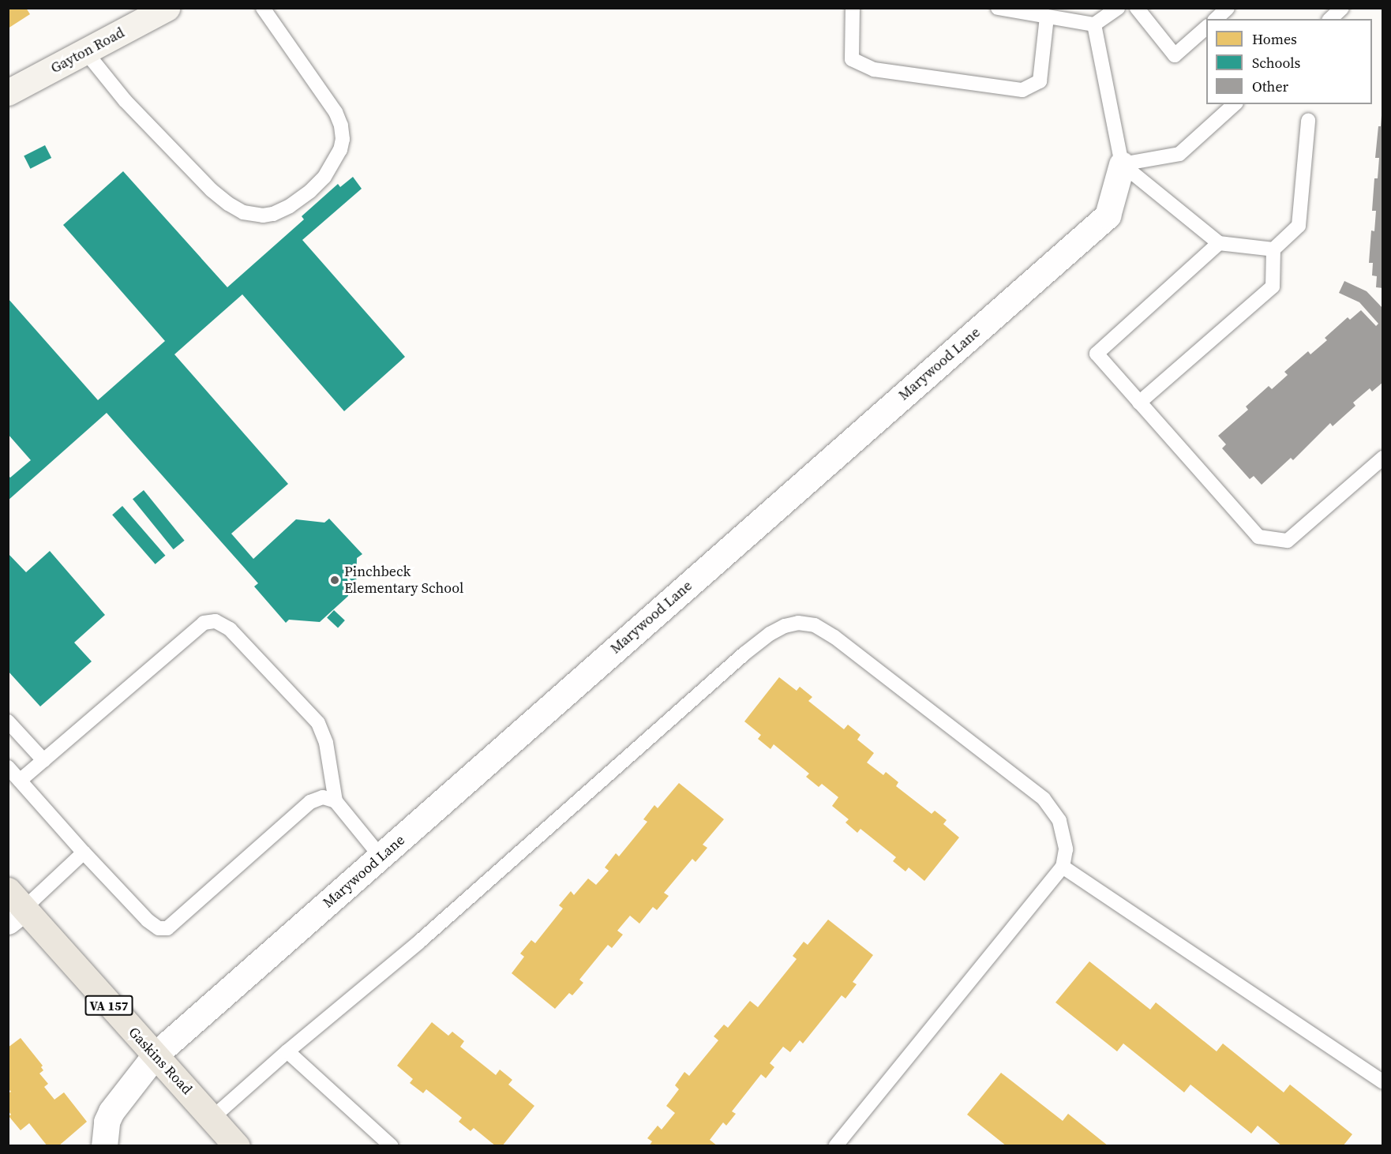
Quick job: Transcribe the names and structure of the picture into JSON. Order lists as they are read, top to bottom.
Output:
{
  "streets": {
    "main road": ["VA 157", "Gaskins Road"],
    "street": ["Gayton Road", "Marywood Lane"]
  },
  "crossings": [
    ["Marywood Lane", "Gaskins Road"]
  ],
  "places": ["Pinchbeck Elementary School"],
  "legend": ["Homes", "Schools", "Other"]
}
